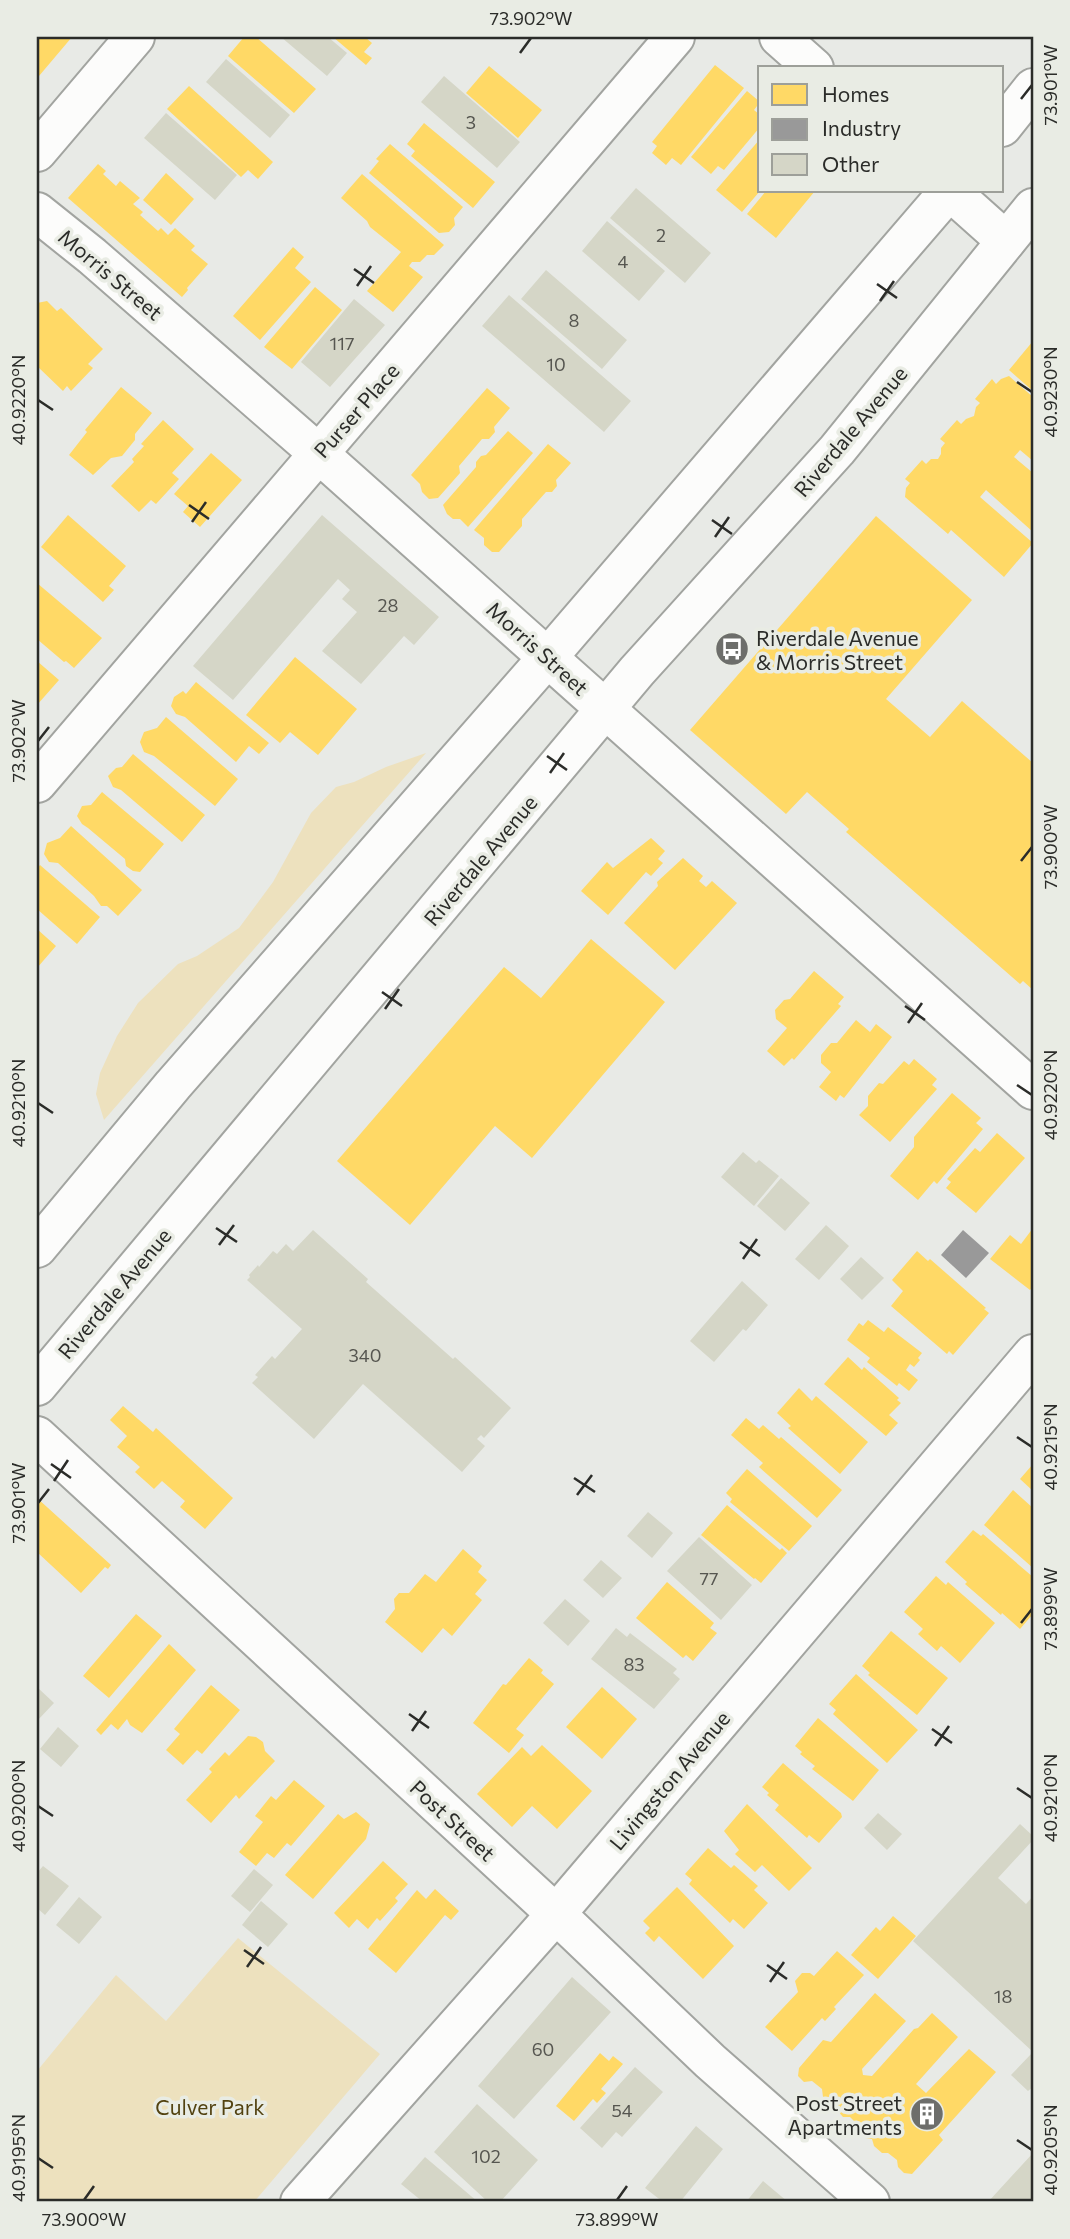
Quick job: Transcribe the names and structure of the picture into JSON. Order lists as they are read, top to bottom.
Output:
{
  "streets": {
    "street": [
      "Morris Street",
      "Purser Place",
      "Riverdale Avenue",
      "Livingston Avenue",
      "Post Street"
    ]
  },
  "crossings": [
    ["Morris Street", "Purser Place"],
    ["Morris Street", "Riverdale Avenue"],
    ["Livingston Avenue", "Post Street"]
  ],
  "parks": ["Culver Park"],
  "places": {
    "bus stop": ["Riverdale Avenue & Morris Street"],
    "building": ["Post Street Apartments"]
  },
  "house_numbers": [
    "3",
    "2",
    "4",
    "8",
    "117",
    "10",
    "28",
    "340",
    "77",
    "83",
    "18",
    "60",
    "54",
    "102"
  ],
  "legend": ["Homes", "Industry", "Other"],
  "coordinates": [
    "73.902°W",
    "73.901°W",
    "40.9230°N",
    "40.9220°N",
    "73.900°W",
    "40.9210°N",
    "40.9215°N",
    "73.899°W",
    "40.9200°N",
    "40.9205°N",
    "40.9195°N"
  ]
}
